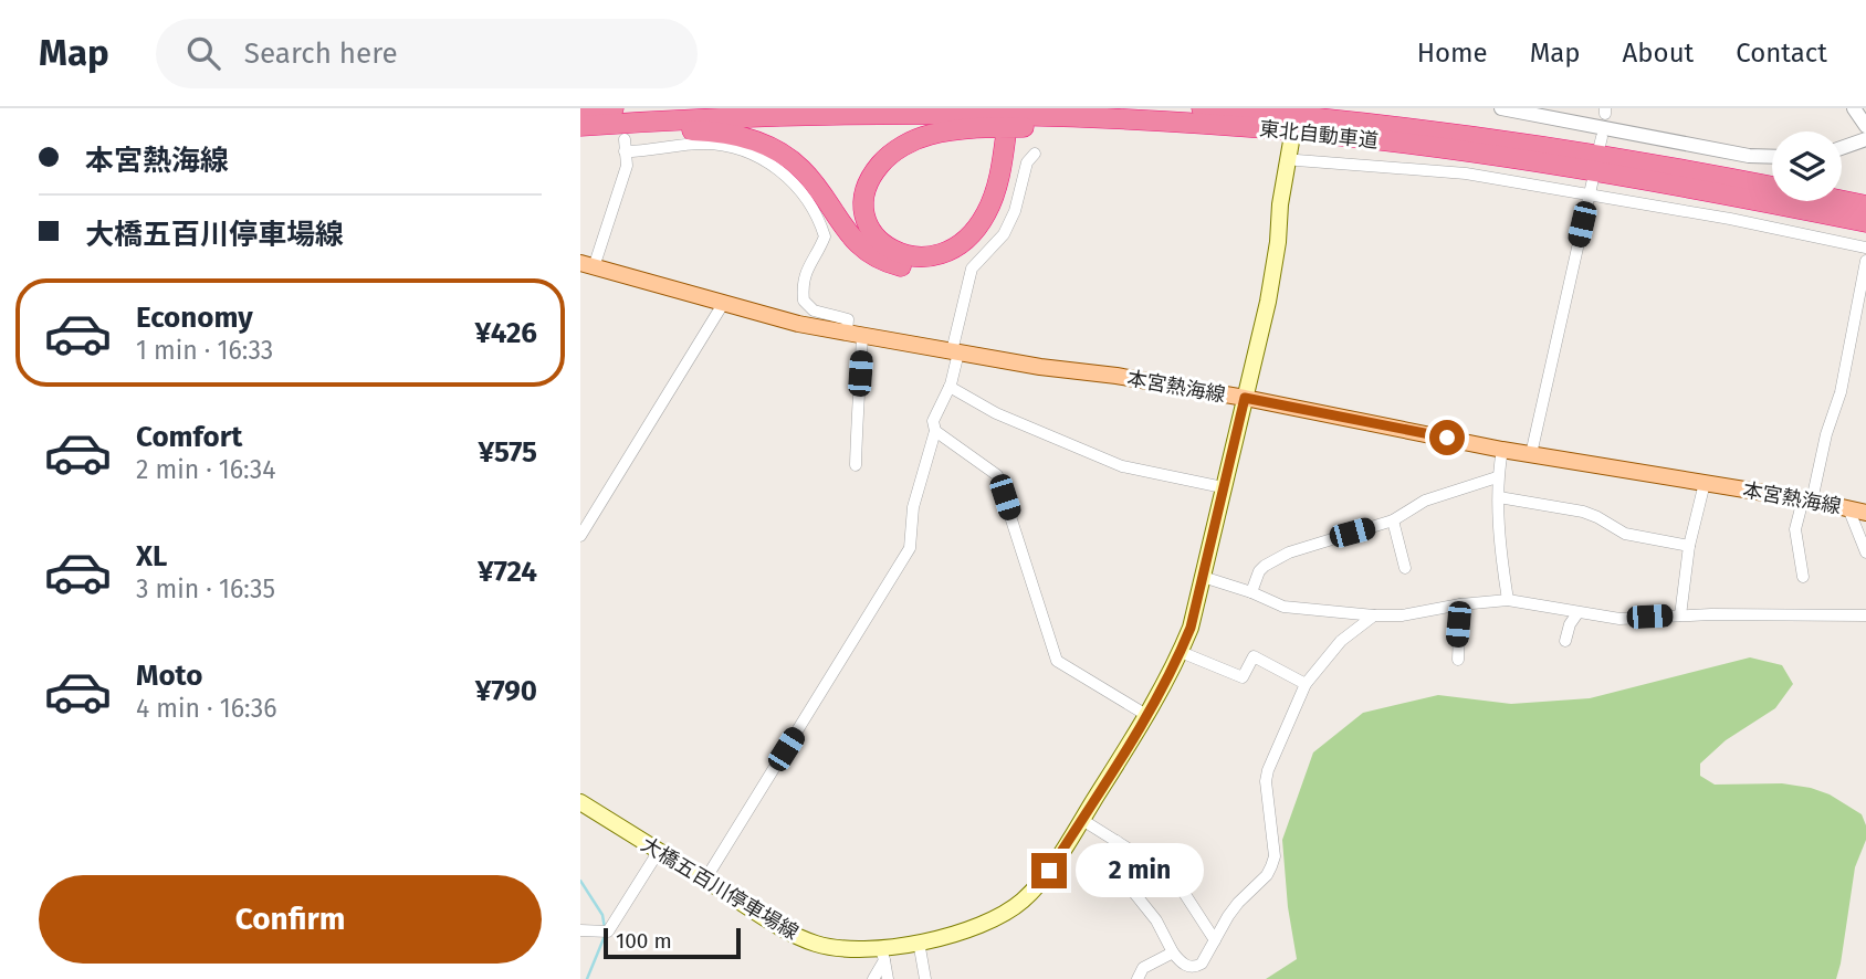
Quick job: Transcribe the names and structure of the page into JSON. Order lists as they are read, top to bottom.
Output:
{
  "streets": {
    "highway": ["東北自動車道"],
    "main road": ["本宮熱海線", "大橋五百川停車場線"]
  },
  "crossings": [
    ["本宮熱海線", "大橋五百川停車場線"]
  ],
  "scale_bar": "100 m",
  "page": {
    "header": "Map",
    "search": "Search here",
    "nav": [
      "Home",
      "Map",
      "About",
      "Contact"
    ],
    "banner": ["本宮熱海線", "大橋五百川停車場線"],
    "list": [
      {
        "name": "Economy",
        "note": "1 min · 16:33",
        "value": "¥426"
      },
      {
        "name": "Comfort",
        "note": "2 min · 16:34",
        "value": "¥575"
      },
      {
        "name": "XL",
        "note": "3 min · 16:35",
        "value": "¥724"
      },
      {
        "name": "Moto",
        "note": "4 min · 16:36",
        "value": "¥790"
      }
    ],
    "bubble": "2 min",
    "buttons": "Confirm",
    "scale": "100 m"
  }
}
